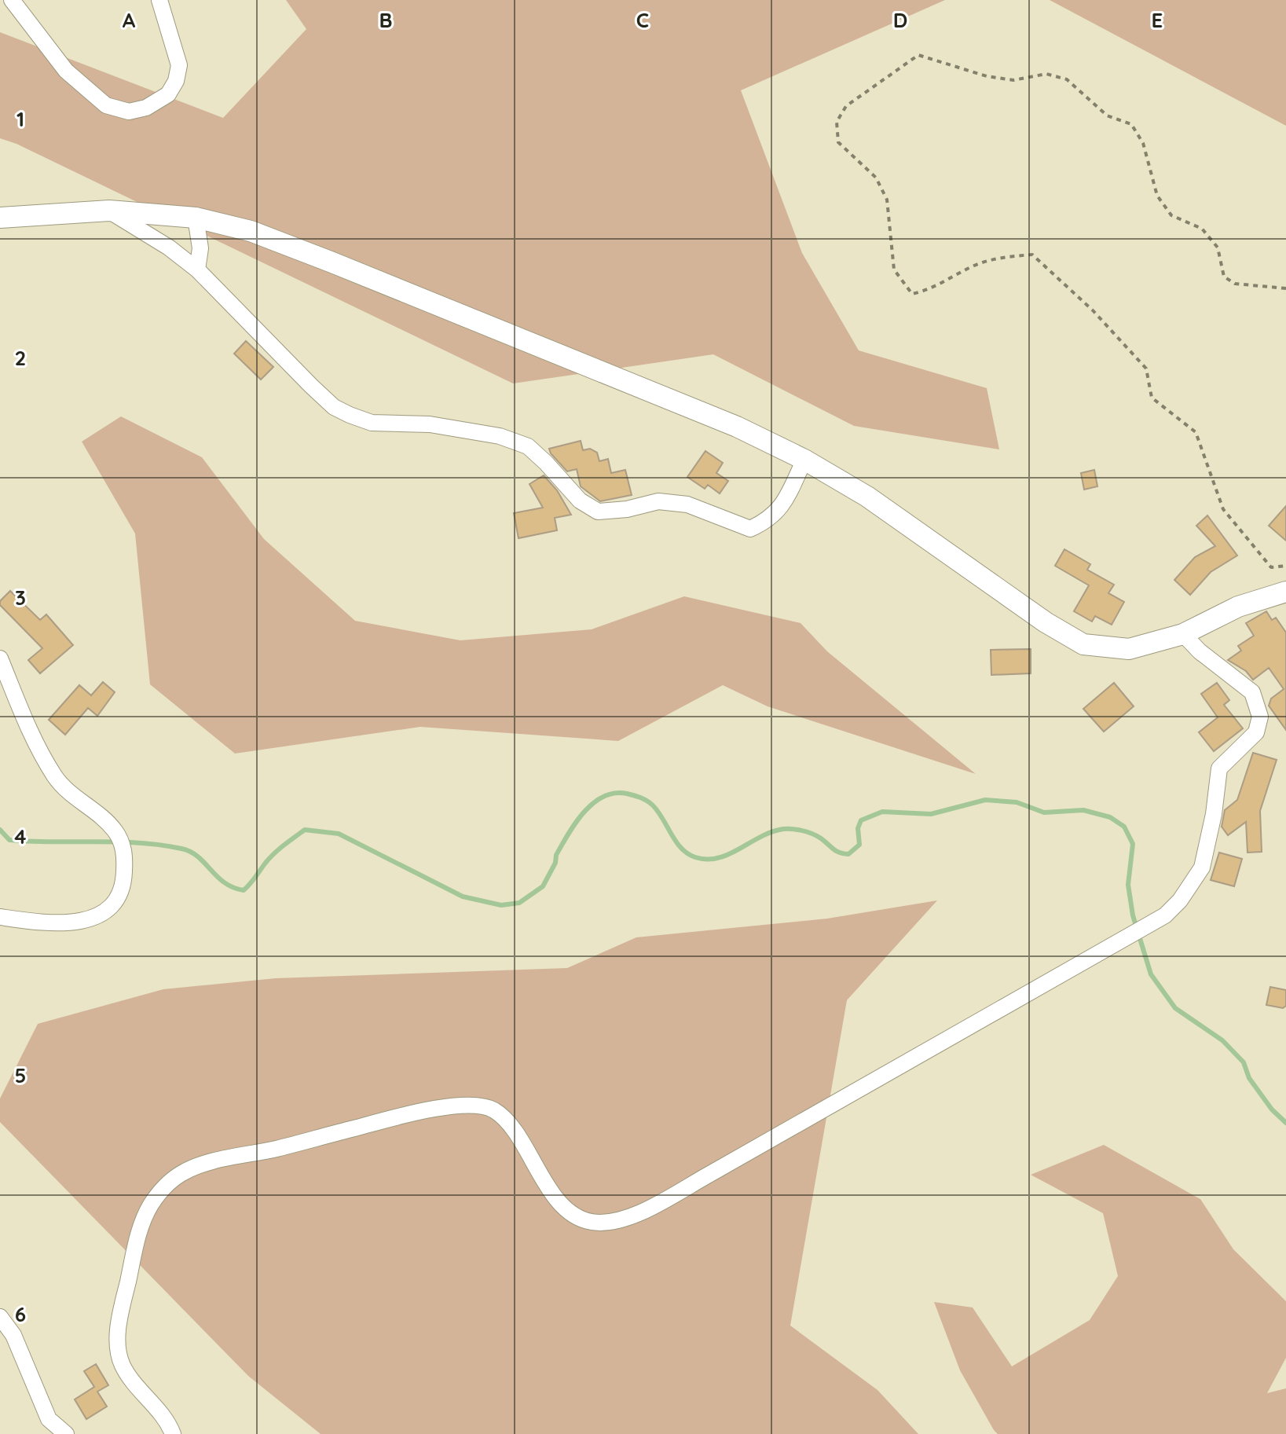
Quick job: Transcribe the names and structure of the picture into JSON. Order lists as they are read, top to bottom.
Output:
{
  "grid": {
    "columns": [
      "A",
      "B",
      "C",
      "D",
      "E"
    ],
    "rows": [
      "1",
      "2",
      "3",
      "4",
      "5",
      "6"
    ]
  }
}
